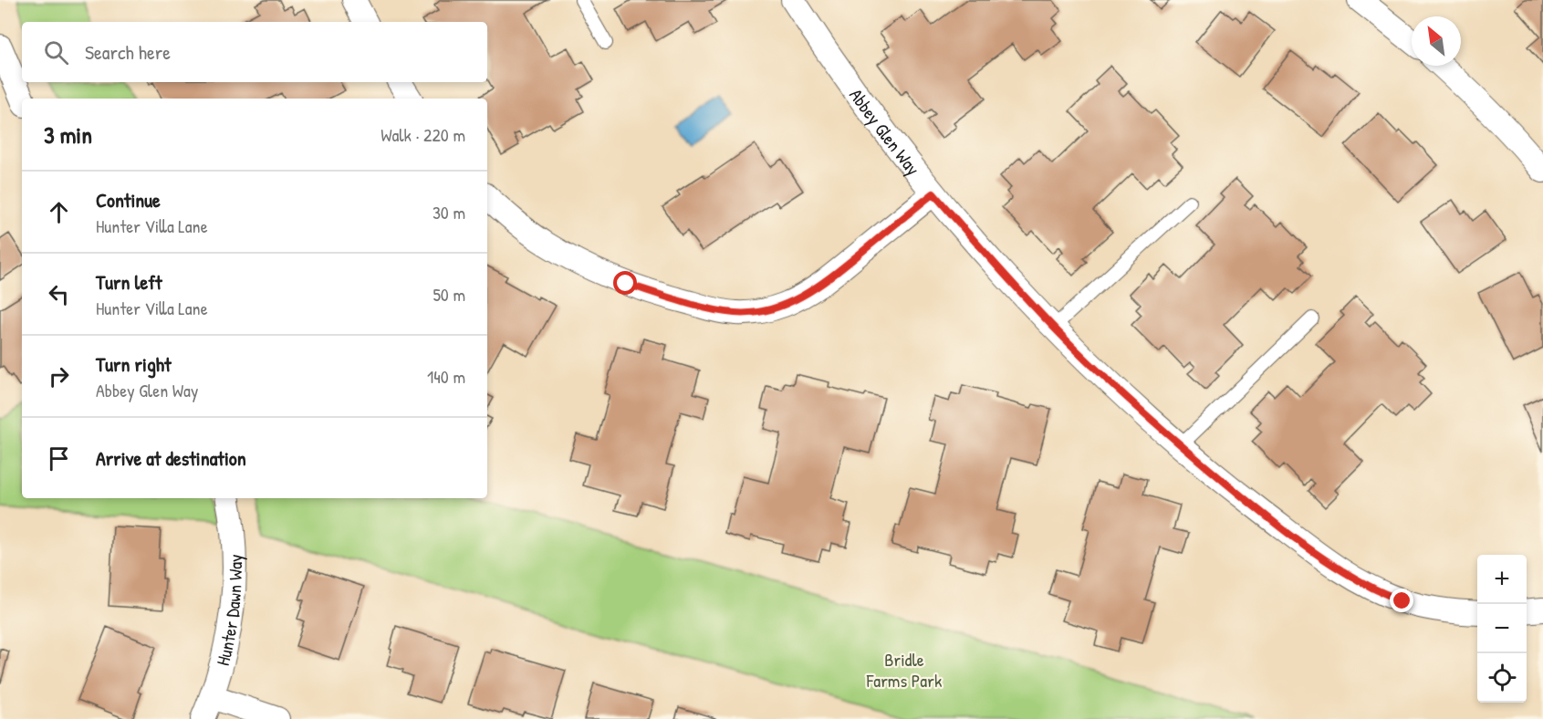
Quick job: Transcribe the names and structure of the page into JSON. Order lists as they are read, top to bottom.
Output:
{
  "streets": {
    "street": ["Abbey Glen Way", "Hunter Dawn Way"]
  },
  "parks": ["Bridle Farms Park"],
  "north": "top left",
  "page": {
    "search": "Search here",
    "heading": ["3 min", "Walk · 220 m"],
    "list": [
      ["Continue", "Hunter Villa Lane", "30 m"],
      ["Turn left", "Hunter Villa Lane", "50 m"],
      ["Turn right", "Abbey Glen Way", "140 m"],
      "Arrive at destination"
    ],
    "map_buttons": ["+", "−"]
  }
}
